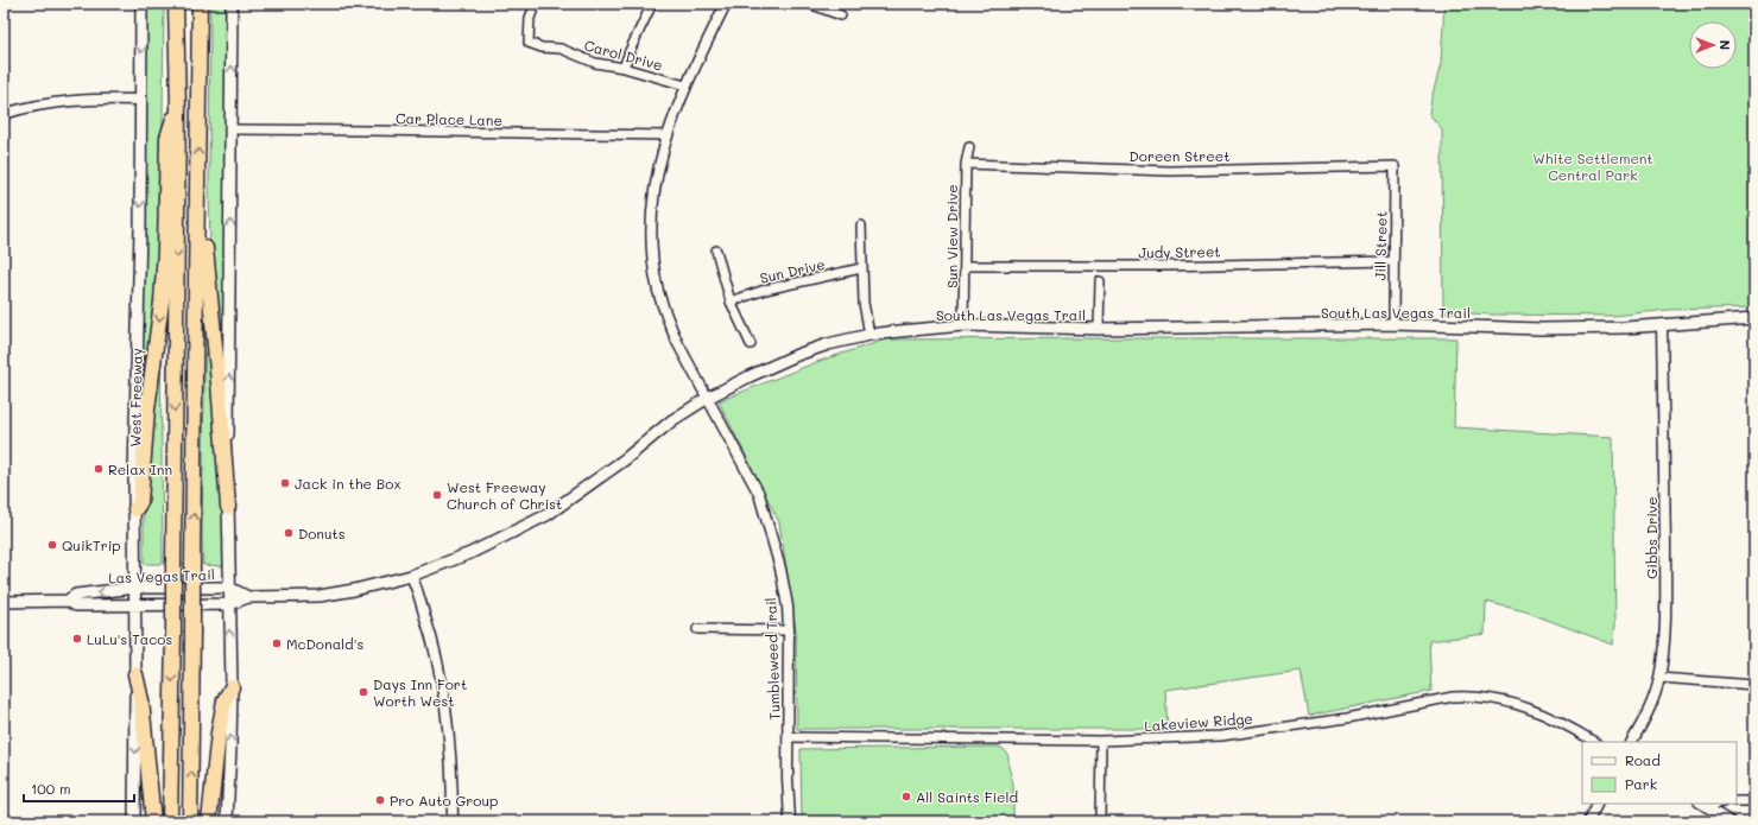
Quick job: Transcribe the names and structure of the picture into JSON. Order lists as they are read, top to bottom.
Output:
{
  "streets": {
    "main road": ["South Las Vegas Trail", "West Freeway", "Las Vegas Trail"],
    "street": [
      "Carol Drive",
      "Car Place Lane",
      "Doreen Street",
      "Sun View Drive",
      "Jill Street",
      "Judy Street",
      "Sun Drive",
      "Gibbs Drive",
      "Tumbleweed Trail",
      "Lakeview Ridge"
    ]
  },
  "crossings": [
    ["Carol Drive", "Tumbleweed Trail"],
    ["Car Place Lane", "Tumbleweed Trail"],
    ["Doreen Street", "Sun View Drive"],
    ["Doreen Street", "Jill Street"],
    ["Sun View Drive", "Judy Street"],
    ["Sun View Drive", "South Las Vegas Trail"],
    ["Jill Street", "Judy Street"],
    ["Jill Street", "South Las Vegas Trail"],
    ["South Las Vegas Trail", "Gibbs Drive"],
    ["South Las Vegas Trail", "Las Vegas Trail"],
    ["South Las Vegas Trail", "Tumbleweed Trail"],
    ["West Freeway", "Las Vegas Trail"],
    ["Tumbleweed Trail", "Lakeview Ridge"]
  ],
  "parks": ["White Settlement Central Park"],
  "places": [
    "Relax Inn",
    "Jack in the Box",
    "West Freeway Church of Christ",
    "Donuts",
    "QuikTrip",
    "LuLu's Tacos",
    "McDonald's",
    "Days Inn Fort Worth West",
    "All Saints Field",
    "Pro Auto Group"
  ],
  "legend": ["Road", "Park"],
  "scale_bar": "100 m",
  "north": "right"
}
